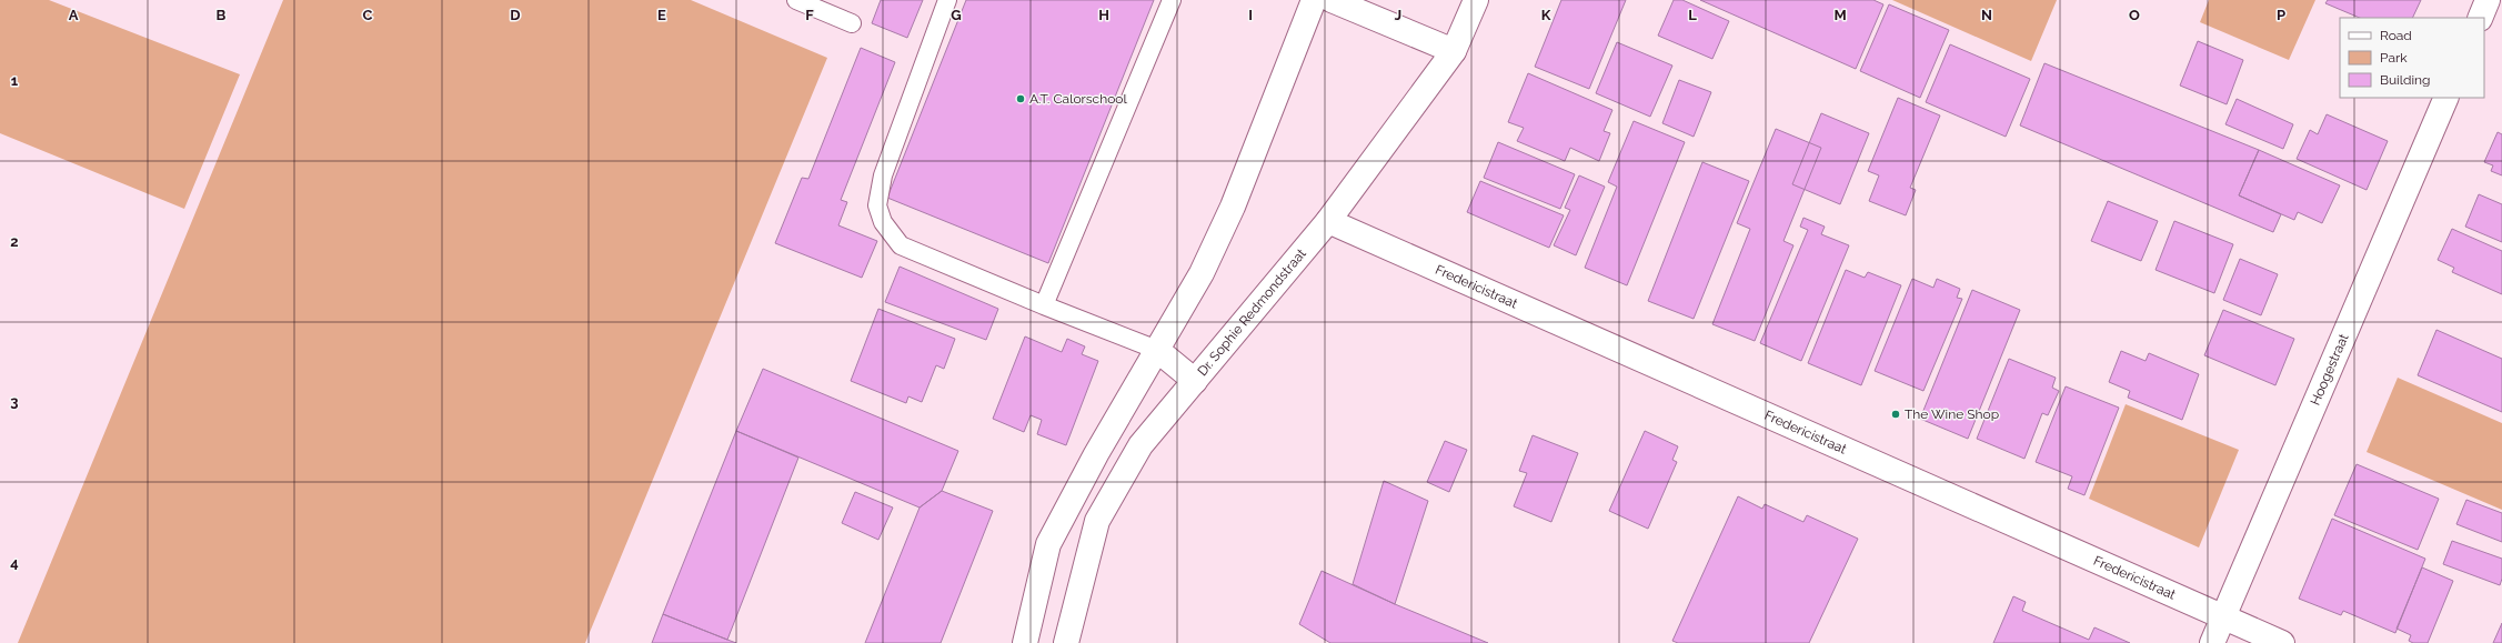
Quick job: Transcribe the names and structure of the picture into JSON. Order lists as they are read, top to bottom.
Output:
{
  "streets": {
    "street": ["Fredericistraat", "Dr. Sophie Redmondstraat", "Hoogestraat"]
  },
  "crossings": [
    ["Fredericistraat", "Dr. Sophie Redmondstraat"],
    ["Fredericistraat", "Hoogestraat"]
  ],
  "places": ["A.T. Calorschool", "The Wine Shop"],
  "legend": ["Road", "Park", "Building"],
  "grid": {
    "columns": [
      "A",
      "B",
      "C",
      "D",
      "E",
      "F",
      "G",
      "H",
      "I",
      "J",
      "K",
      "L",
      "M",
      "N",
      "O",
      "P"
    ],
    "rows": [
      "1",
      "2",
      "3",
      "4"
    ]
  }
}
